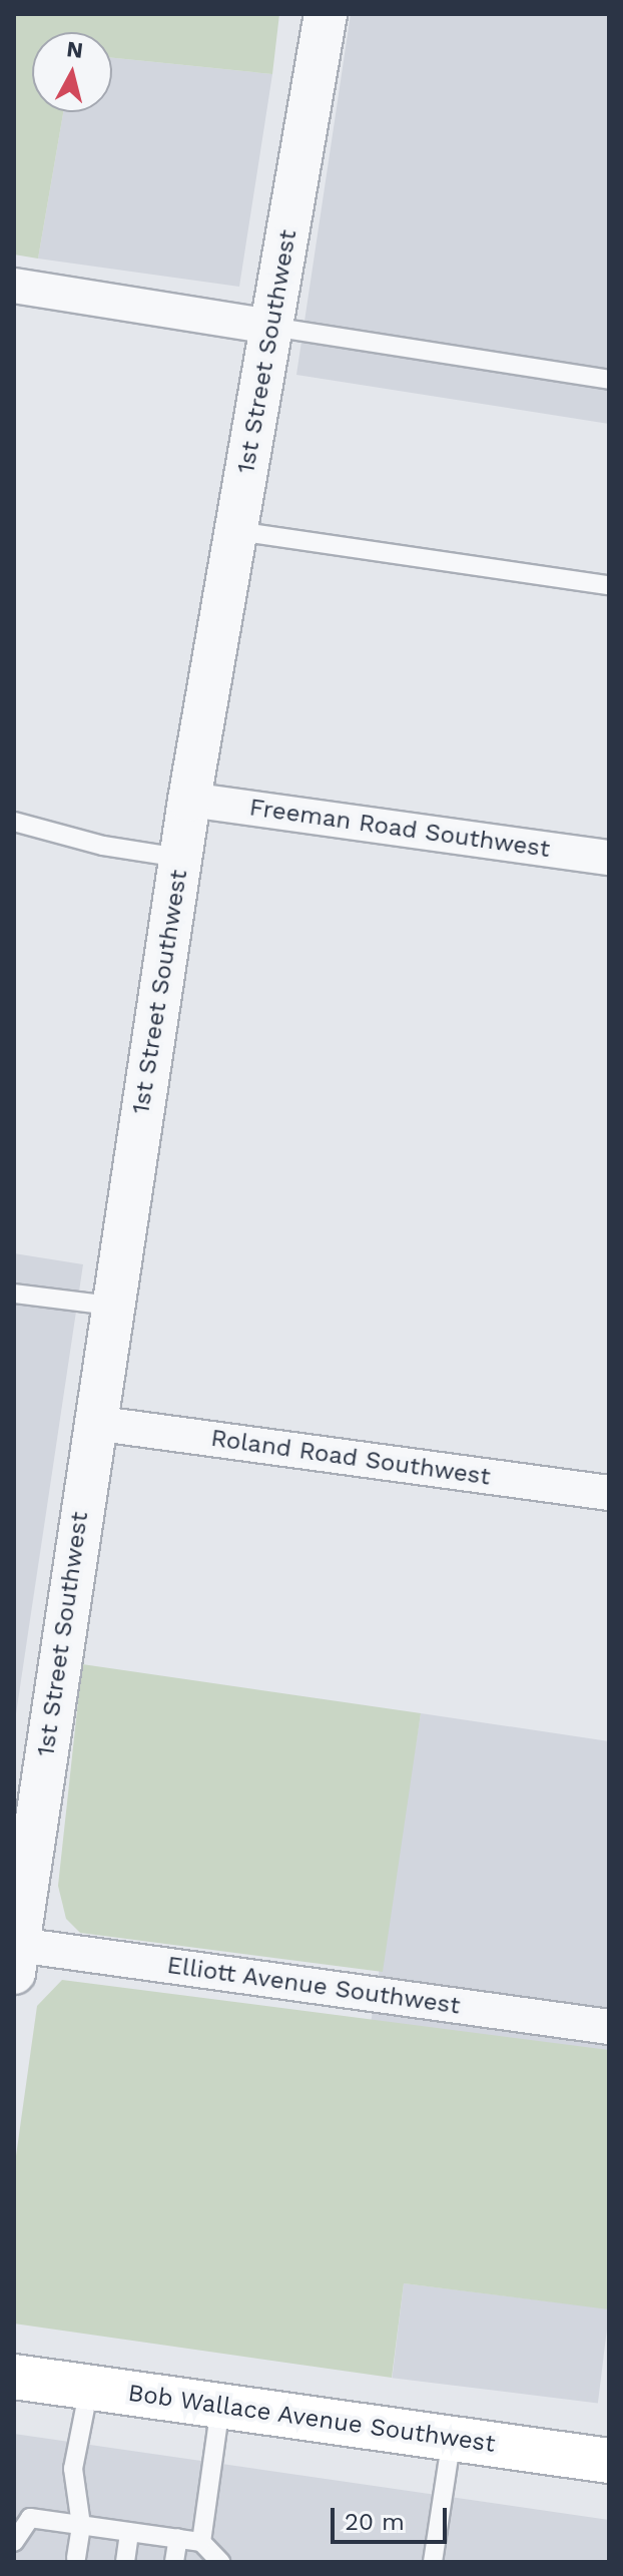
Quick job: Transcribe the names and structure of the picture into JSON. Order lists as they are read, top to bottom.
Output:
{
  "streets": {
    "main road": ["Bob Wallace Avenue Southwest"],
    "street": [
      "1st Street Southwest",
      "Freeman Road Southwest",
      "Roland Road Southwest",
      "Elliott Avenue Southwest"
    ]
  },
  "crossings": [
    ["1st Street Southwest", "Freeman Road Southwest"],
    ["1st Street Southwest", "Roland Road Southwest"],
    ["1st Street Southwest", "Elliott Avenue Southwest"]
  ],
  "scale_bar": "20 m",
  "north": "top"
}
